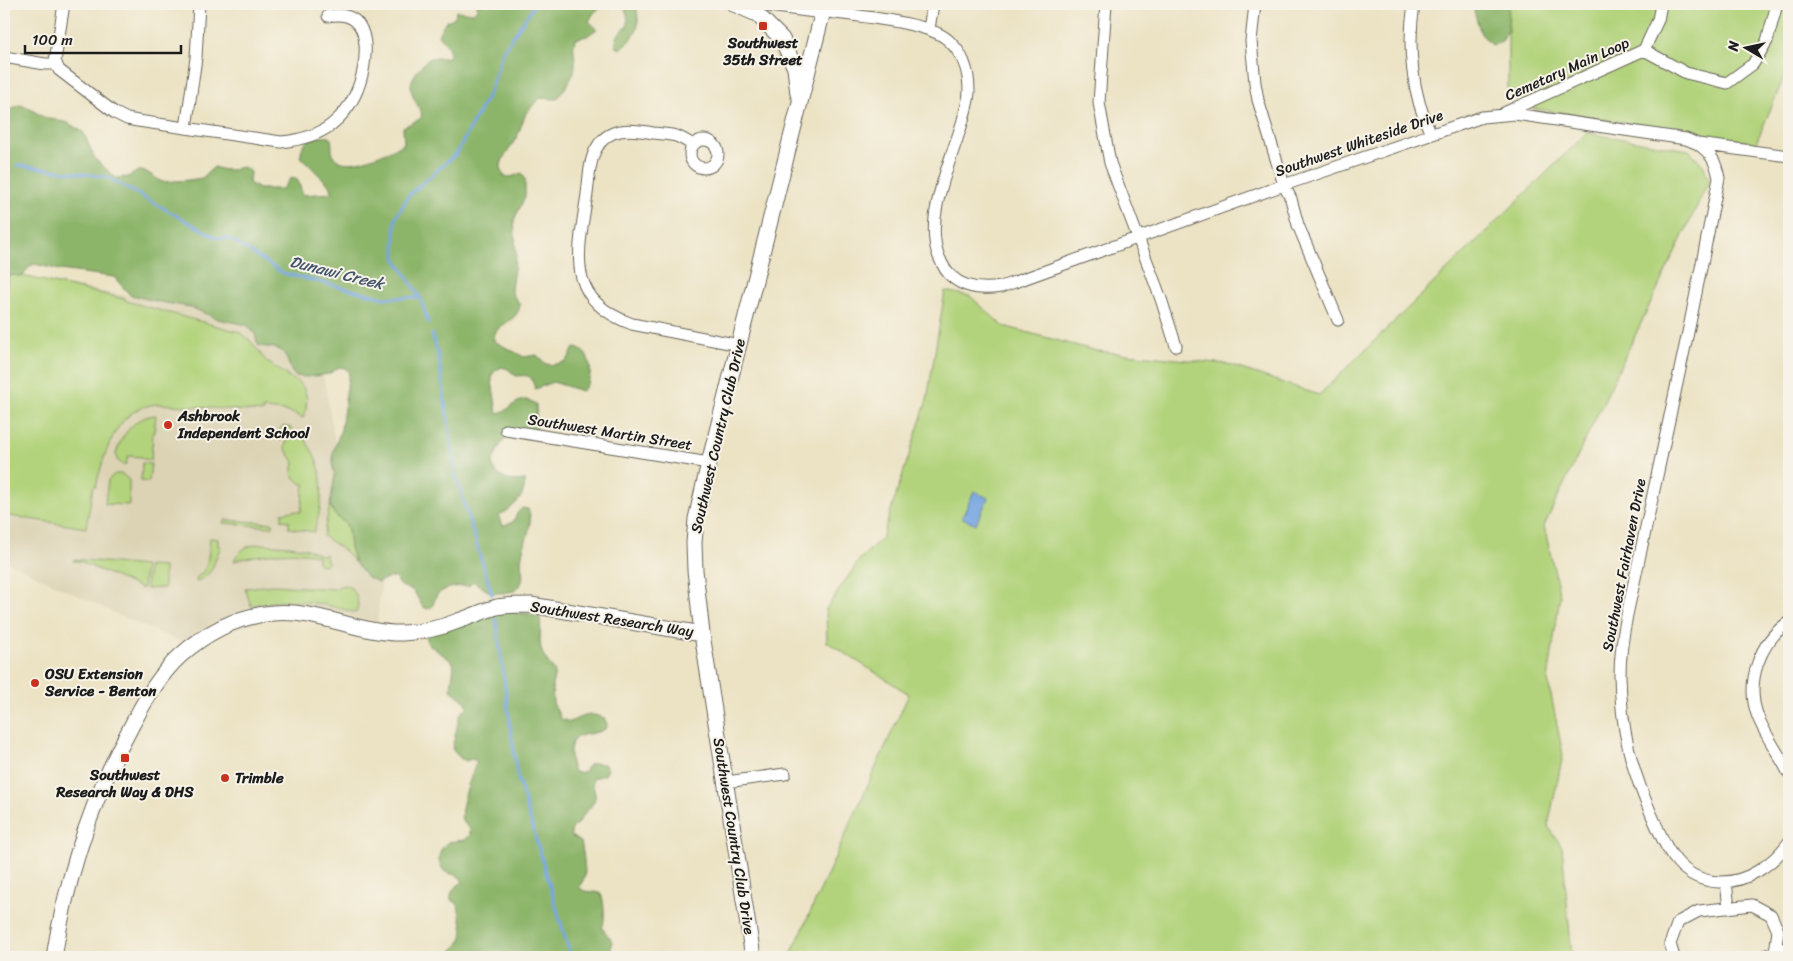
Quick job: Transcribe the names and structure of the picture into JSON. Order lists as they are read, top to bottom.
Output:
{
  "streets": {
    "street": [
      "Cemetary Main Loop",
      "Southwest Whiteside Drive",
      "Southwest Martin Street",
      "Southwest Country Club Drive",
      "Southwest Fairhaven Drive",
      "Southwest Research Way"
    ]
  },
  "crossings": [
    ["Cemetary Main Loop", "Southwest Whiteside Drive"],
    ["Southwest Whiteside Drive", "Southwest Fairhaven Drive"],
    ["Southwest Martin Street", "Southwest Country Club Drive"],
    ["Southwest Country Club Drive", "Southwest Research Way"]
  ],
  "water": ["Dunawi Creek"],
  "places": {
    "transit": ["Southwest 35th Street", "Southwest Research Way & DHS"],
    "other": ["Ashbrook Independent School", "OSU Extension Service - Benton", "Trimble"]
  },
  "scale_bar": "100 m",
  "north": "left"
}
